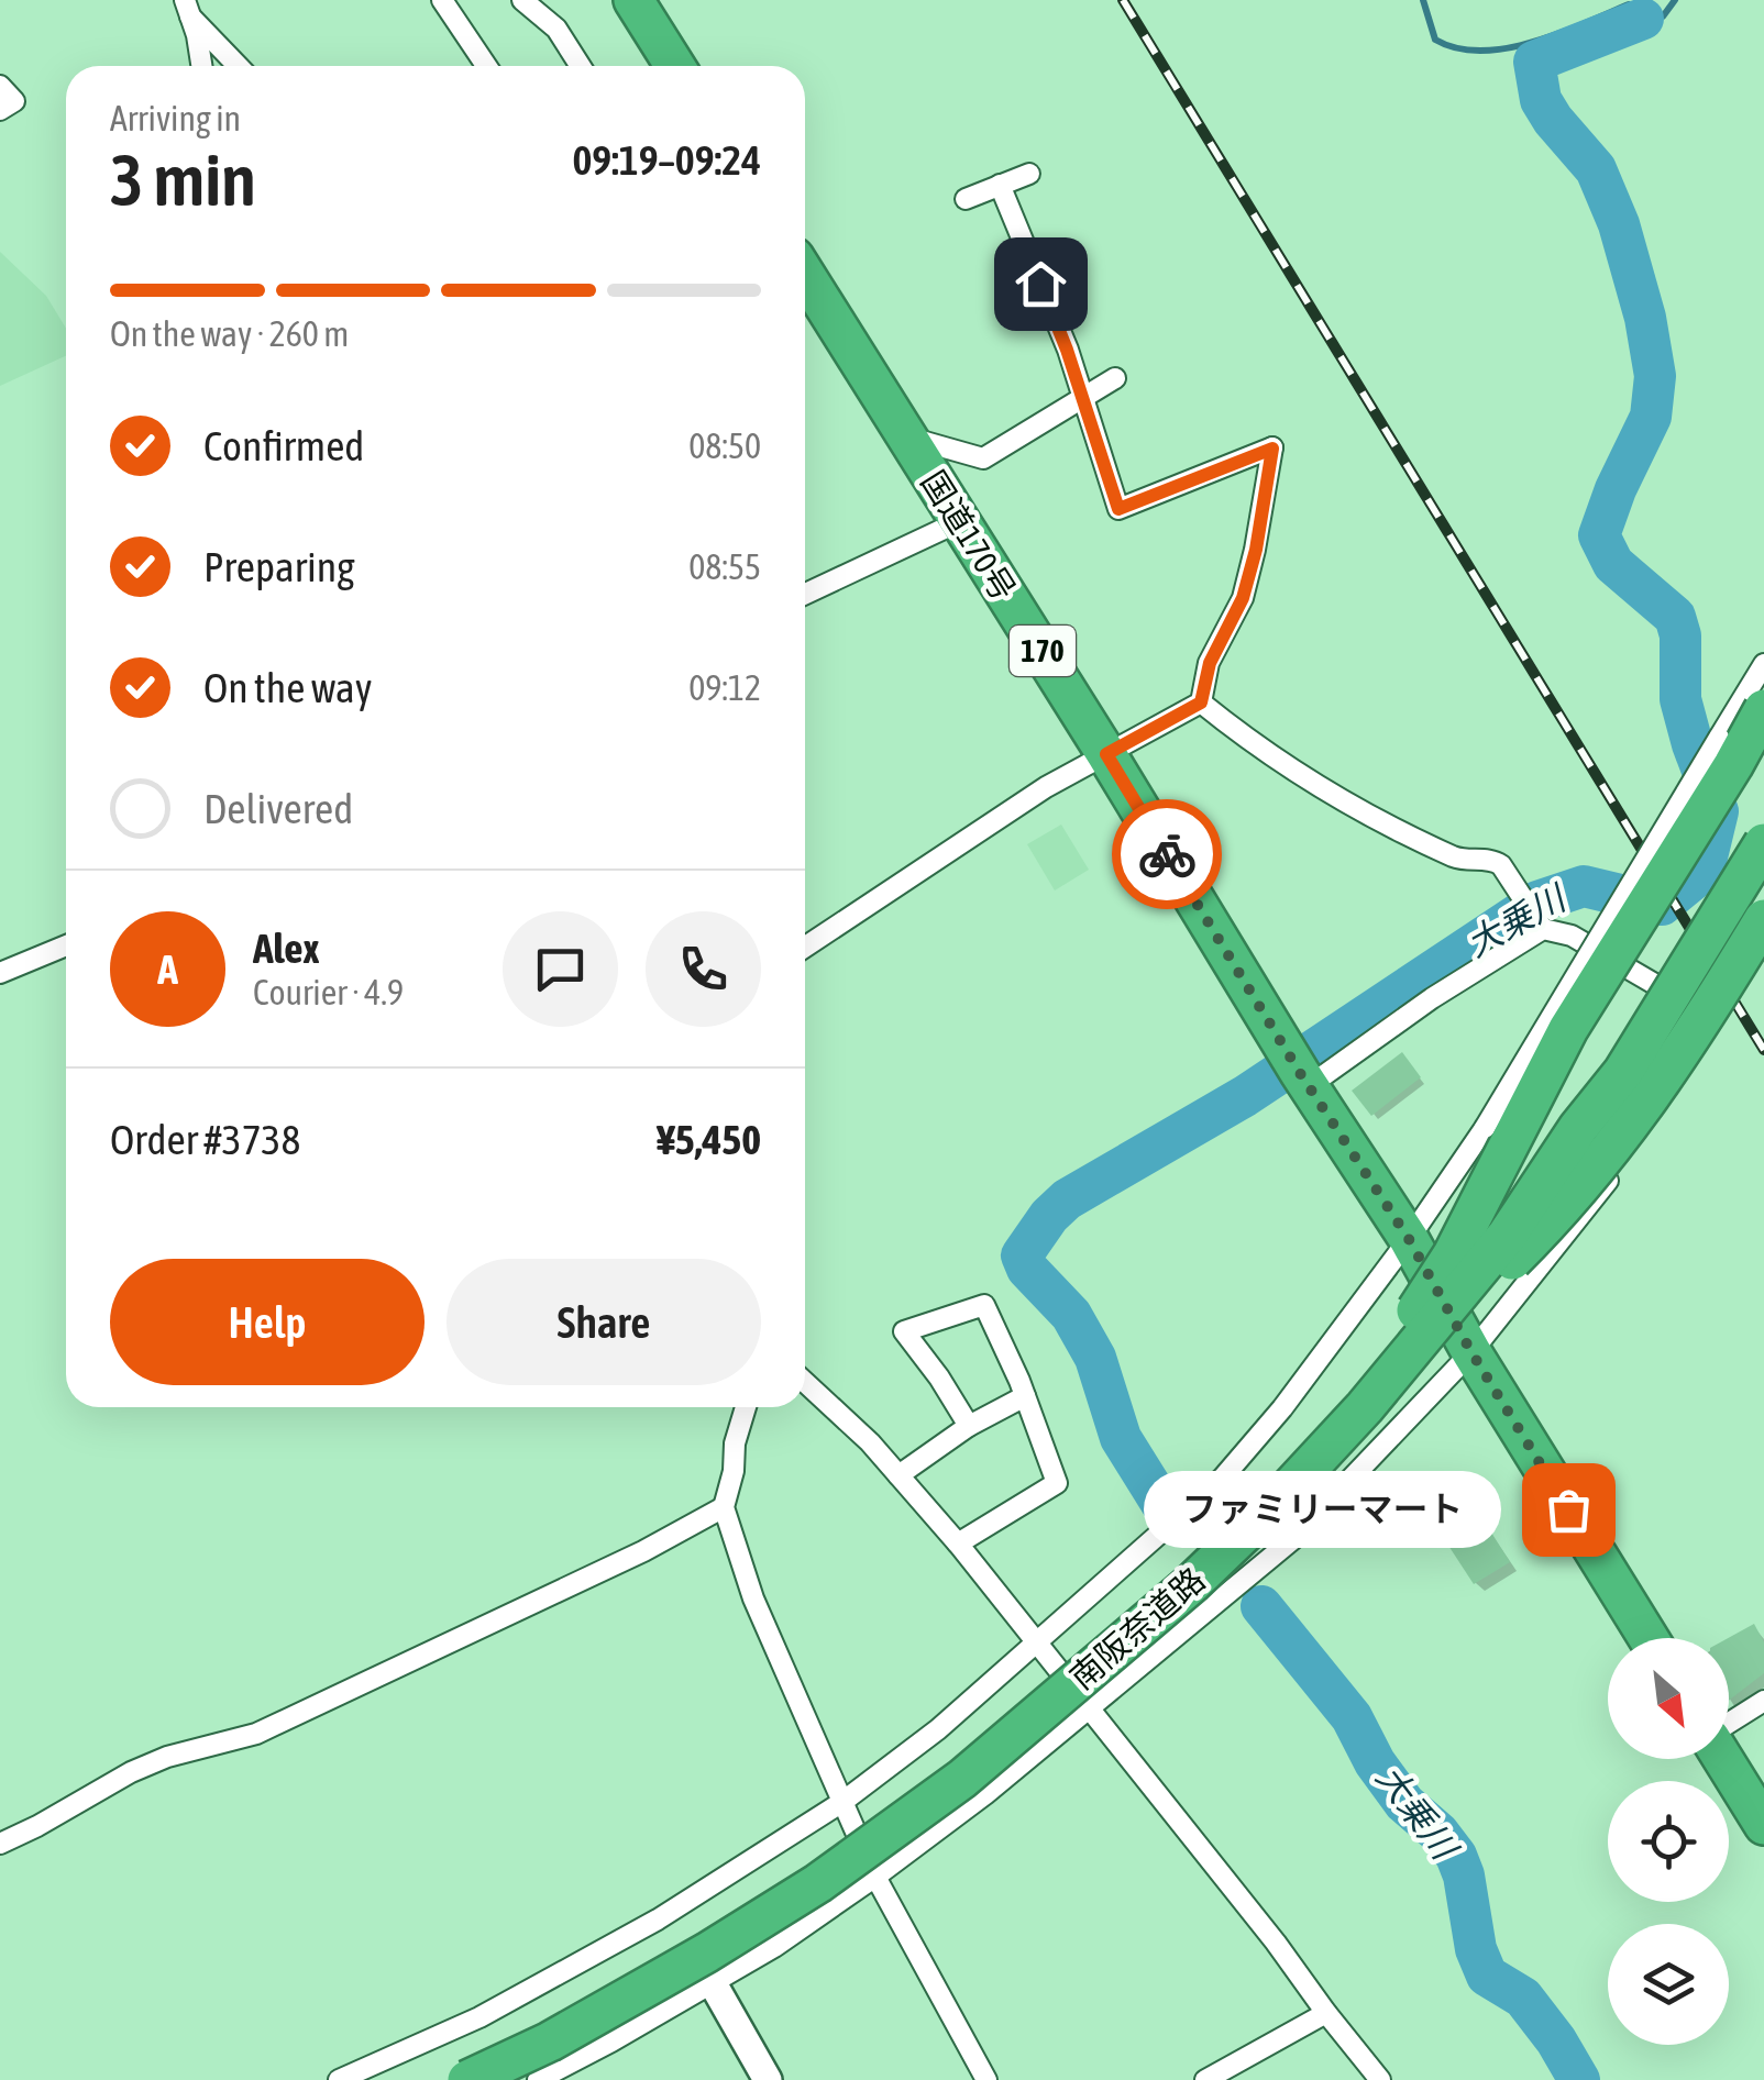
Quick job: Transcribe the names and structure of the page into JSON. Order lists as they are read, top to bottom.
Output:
{
  "streets": {
    "highway": ["国道170号", "170", "南阪奈道路"]
  },
  "water": ["大乗川"],
  "places": ["ファミリーマート"],
  "north": "bottom right",
  "page": {
    "heading": ["3 min", "Arriving in", "09:19–09:24"],
    "panel": [
      "Alex",
      "Courier · 4.9",
      "Order #3738",
      "¥5,450"
    ],
    "bar": "On the way · 260 m",
    "list": [
      ["Confirmed", "08:50"],
      ["Preparing", "08:55"],
      ["On the way", "09:12"],
      "Delivered"
    ],
    "round": "A",
    "buttons": ["Help", "Share"],
    "bubble": "ファミリーマート"
  }
}
